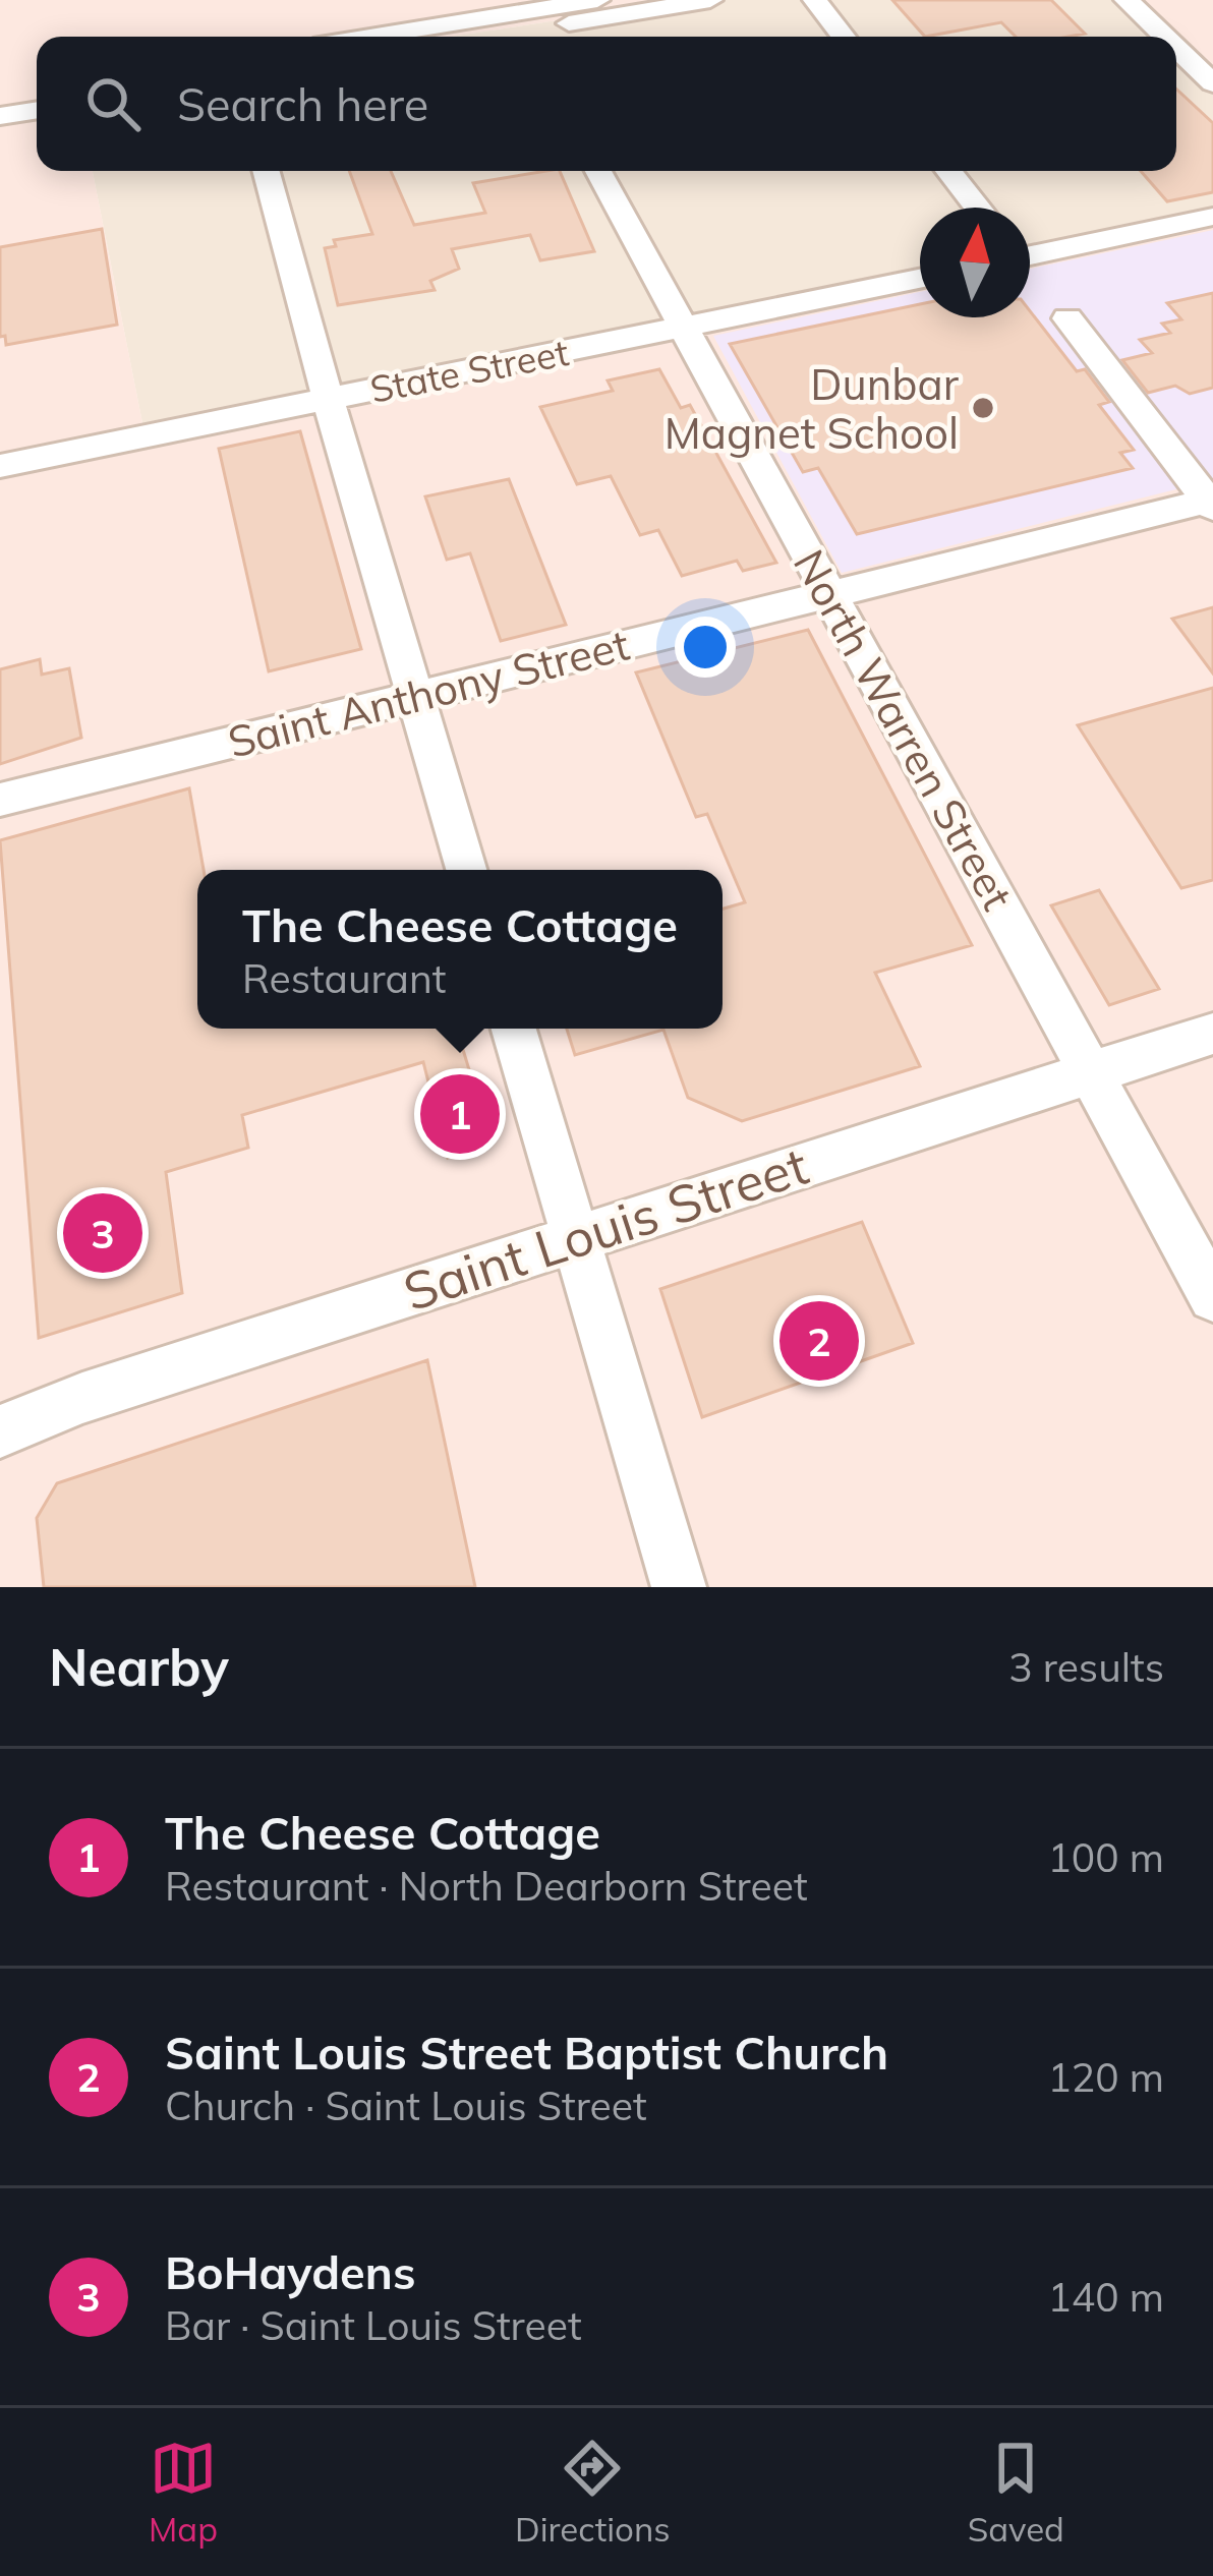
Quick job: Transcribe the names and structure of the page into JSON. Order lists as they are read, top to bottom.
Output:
{
  "streets": {
    "street": [
      "State Street",
      "Saint Anthony Street",
      "North Warren Street",
      "Saint Louis Street"
    ]
  },
  "crossings": [
    ["State Street", "North Warren Street"],
    ["Saint Anthony Street", "North Warren Street"],
    ["North Warren Street", "Saint Louis Street"]
  ],
  "places": ["Dunbar Magnet School"],
  "north": "top",
  "page": {
    "search": "Search here",
    "popup": ["The Cheese Cottage", "Restaurant"],
    "pins": ["1", "3", "2"],
    "heading": ["Nearby", "3 results"],
    "list": [
      {
        "mark": "1",
        "name": "The Cheese Cottage",
        "note": "Restaurant · North Dearborn Street",
        "value": "100 m"
      },
      {
        "mark": "2",
        "name": "Saint Louis Street Baptist Church",
        "note": "Church · Saint Louis Street",
        "value": "120 m"
      },
      {
        "mark": "3",
        "name": "BoHaydens",
        "note": "Bar · Saint Louis Street",
        "value": "140 m"
      }
    ],
    "nav": ["Map", "Directions", "Saved"]
  }
}
